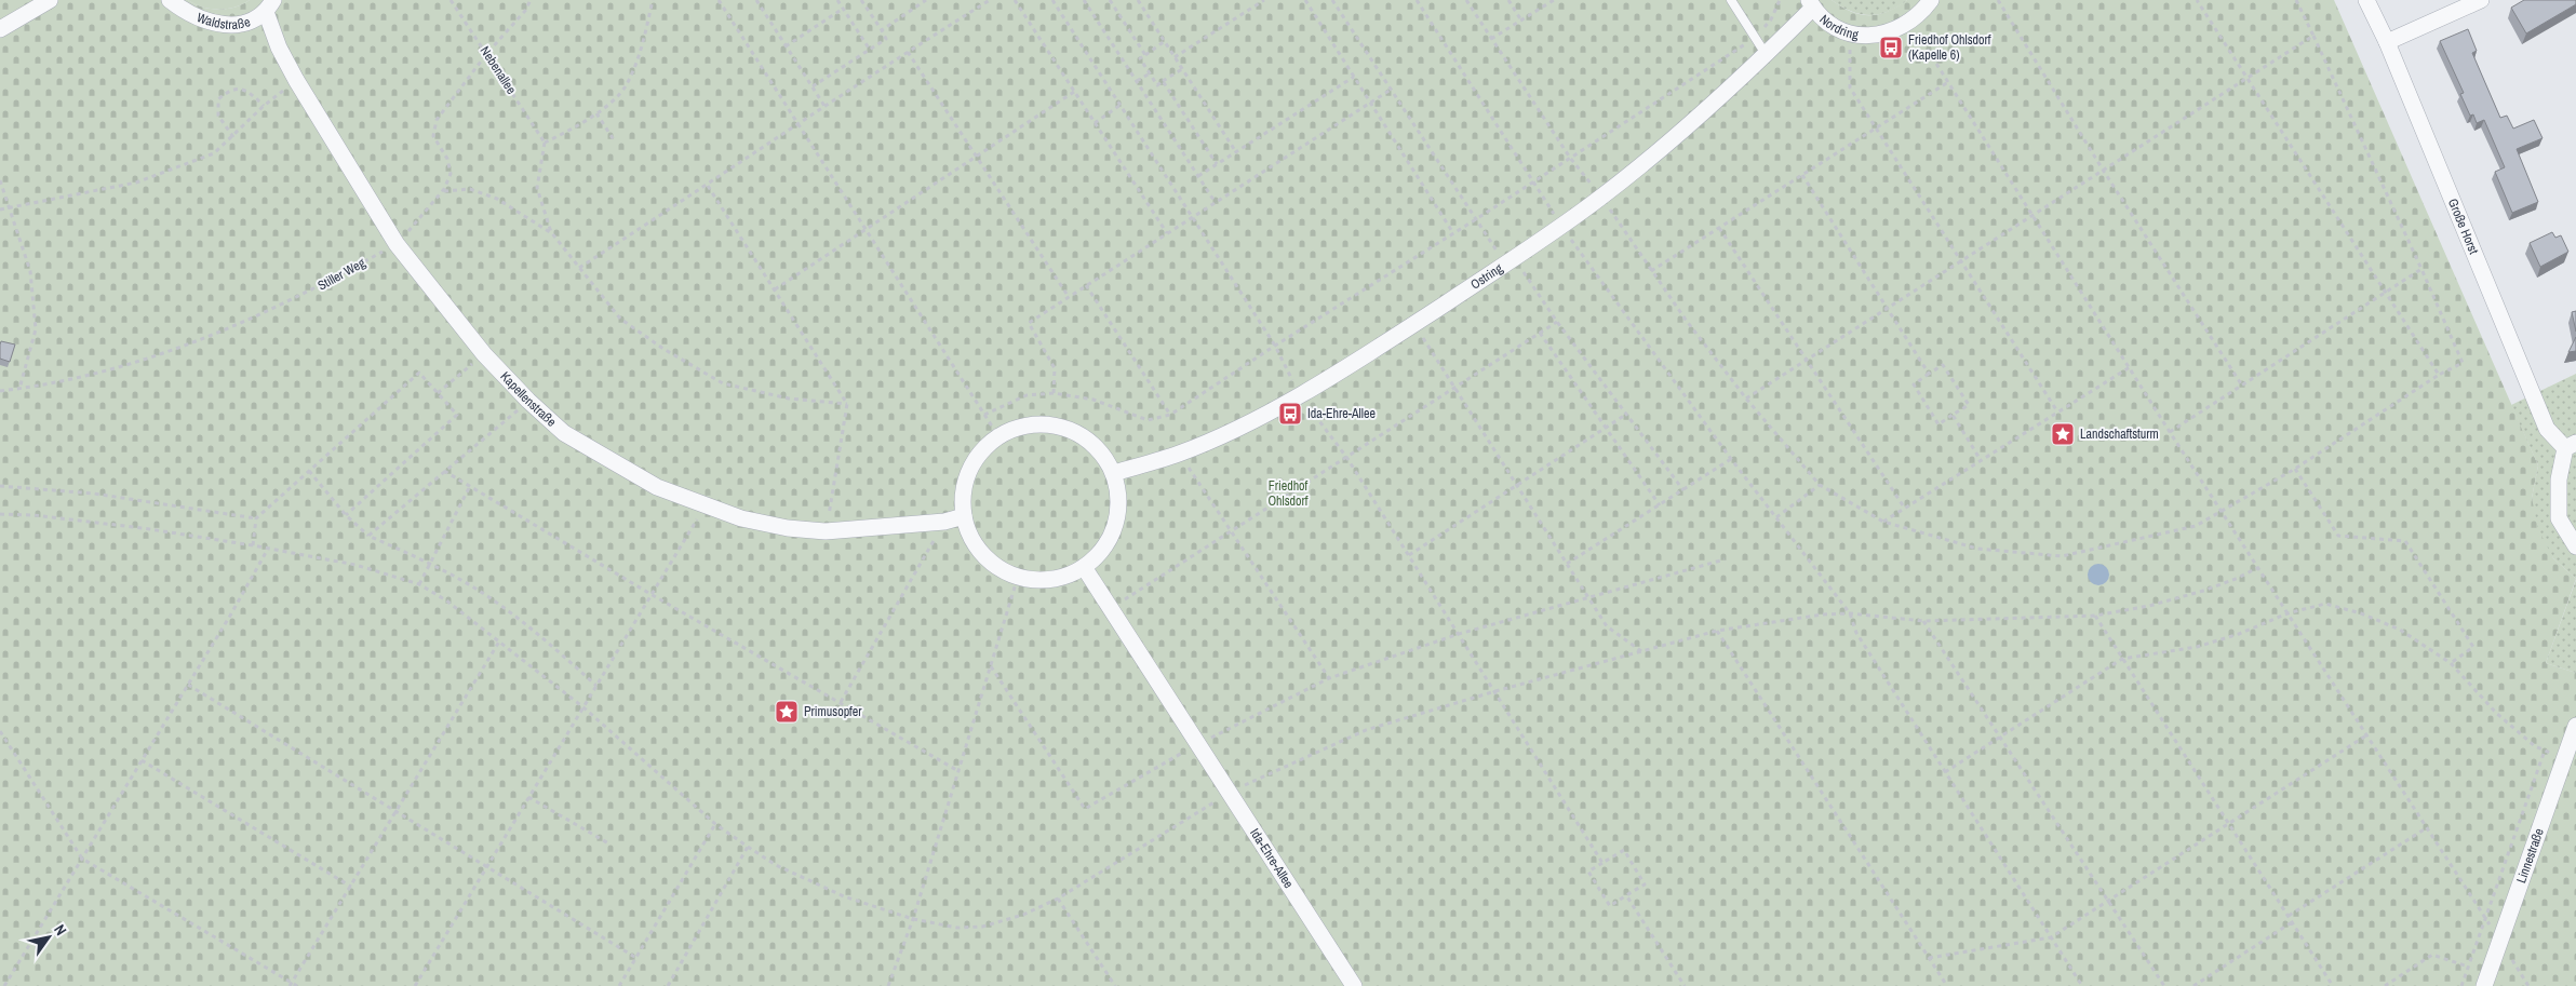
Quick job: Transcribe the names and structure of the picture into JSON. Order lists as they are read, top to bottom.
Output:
{
  "streets": {
    "street": [
      "Waldstraße",
      "Nordring",
      "Große Horst",
      "Ostring",
      "Kapellenstraße",
      "Linnestraße",
      "Ida-Ehre-Allee"
    ],
    "path": ["Nebenallee", "Stiller Weg"]
  },
  "crossings": [
    ["Waldstraße", "Kapellenstraße"],
    ["Nordring", "Ostring"],
    ["Nebenallee", "Stiller Weg"],
    ["Stiller Weg", "Kapellenstraße"],
    ["Ostring", "Kapellenstraße"],
    ["Ostring", "Ida-Ehre-Allee"],
    ["Kapellenstraße", "Ida-Ehre-Allee"]
  ],
  "parks": ["Friedhof Ohlsdorf"],
  "places": {
    "bus stop": ["Friedhof Ohlsdorf (Kapelle 6)", "Ida-Ehre-Allee"],
    "place": ["Landschaftsturm", "Primusopfer"]
  },
  "north": "top right"
}
